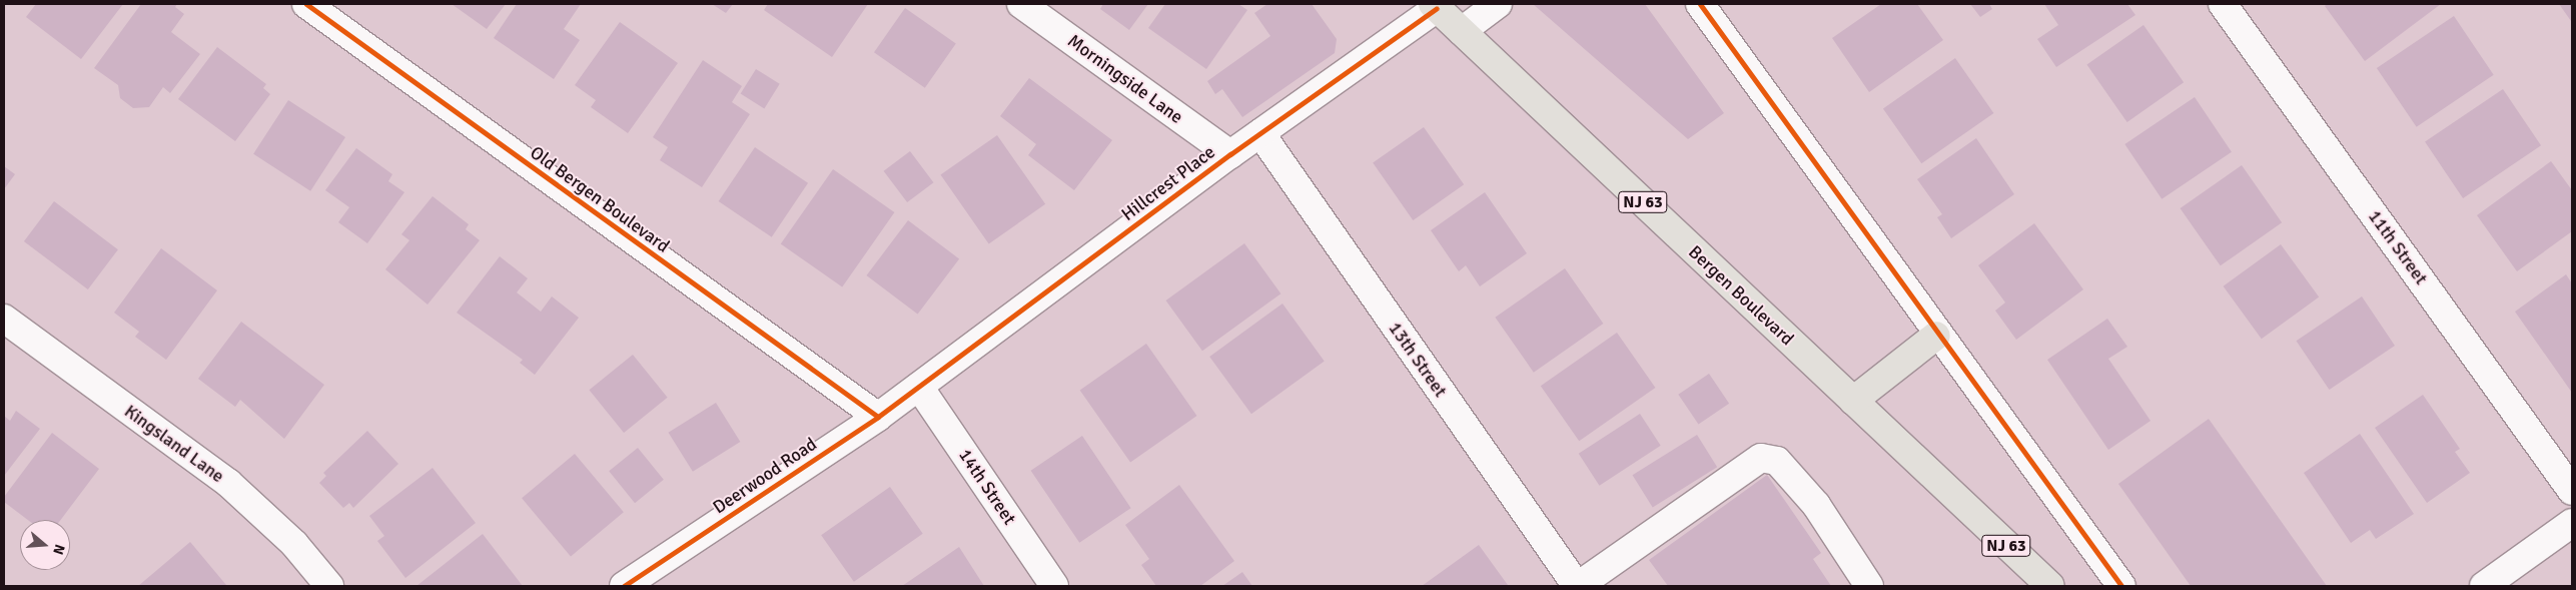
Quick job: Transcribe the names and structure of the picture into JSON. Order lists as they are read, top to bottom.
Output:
{
  "streets": {
    "main road": ["NJ 63", "Bergen Boulevard"],
    "street": [
      "Morningside Lane",
      "Hillcrest Place",
      "Old Bergen Boulevard",
      "11th Street",
      "13th Street",
      "Kingsland Lane",
      "Deerwood Road",
      "14th Street"
    ]
  },
  "crossings": [
    ["Morningside Lane", "Hillcrest Place"],
    ["Hillcrest Place", "Bergen Boulevard"],
    ["Hillcrest Place", "13th Street"],
    ["Hillcrest Place", "Deerwood Road"],
    ["Hillcrest Place", "14th Street"],
    ["Old Bergen Boulevard", "Deerwood Road"],
    ["Deerwood Road", "14th Street"]
  ],
  "north": "right"
}
